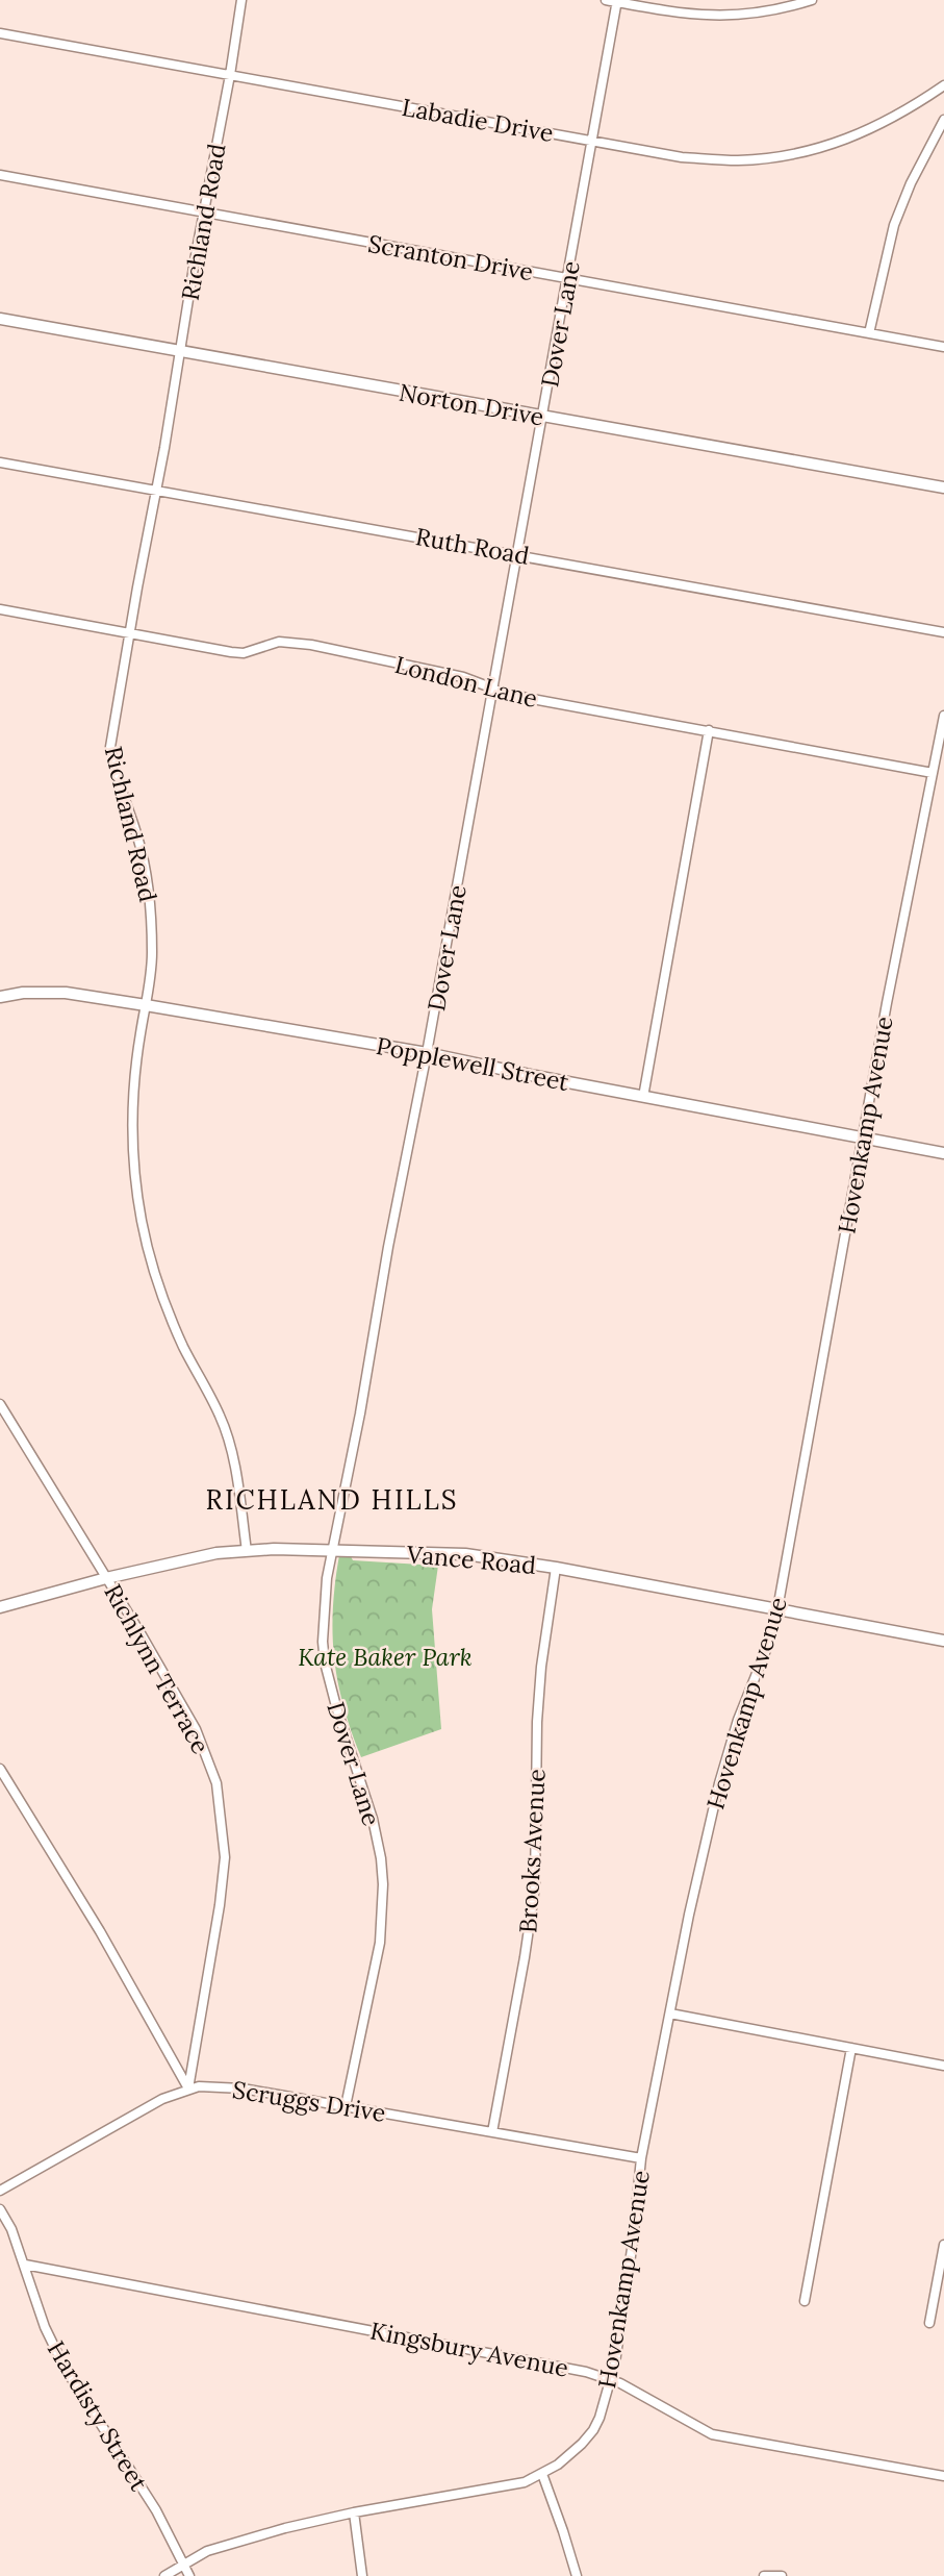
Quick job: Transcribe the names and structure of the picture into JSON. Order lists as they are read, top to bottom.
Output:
{
  "streets": {
    "street": [
      "Labadie Drive",
      "Richland Road",
      "Scranton Drive",
      "Dover Lane",
      "Norton Drive",
      "Ruth Road",
      "London Lane",
      "Popplewell Street",
      "Hovenkamp Avenue",
      "Vance Road",
      "Richlynn Terrace",
      "Brooks Avenue",
      "Scruggs Drive",
      "Kingsbury Avenue",
      "Hardisty Street"
    ]
  },
  "crossings": [
    ["Labadie Drive", "Richland Road"],
    ["Labadie Drive", "Dover Lane"],
    ["Richland Road", "Scranton Drive"],
    ["Richland Road", "Norton Drive"],
    ["Richland Road", "Ruth Road"],
    ["Richland Road", "London Lane"],
    ["Richland Road", "Popplewell Street"],
    ["Richland Road", "Vance Road"],
    ["Scranton Drive", "Dover Lane"],
    ["Dover Lane", "Norton Drive"],
    ["Dover Lane", "Ruth Road"],
    ["Dover Lane", "London Lane"],
    ["Dover Lane", "Popplewell Street"],
    ["Dover Lane", "Vance Road"],
    ["Dover Lane", "Scruggs Drive"],
    ["London Lane", "Hovenkamp Avenue"],
    ["Popplewell Street", "Hovenkamp Avenue"],
    ["Hovenkamp Avenue", "Vance Road"],
    ["Hovenkamp Avenue", "Scruggs Drive"],
    ["Hovenkamp Avenue", "Kingsbury Avenue"],
    ["Hovenkamp Avenue", "Hardisty Street"],
    ["Vance Road", "Richlynn Terrace"],
    ["Vance Road", "Brooks Avenue"],
    ["Richlynn Terrace", "Scruggs Drive"],
    ["Brooks Avenue", "Scruggs Drive"],
    ["Kingsbury Avenue", "Hardisty Street"]
  ],
  "districts": ["RICHLAND HILLS"],
  "parks": ["Kate Baker Park"]
}
